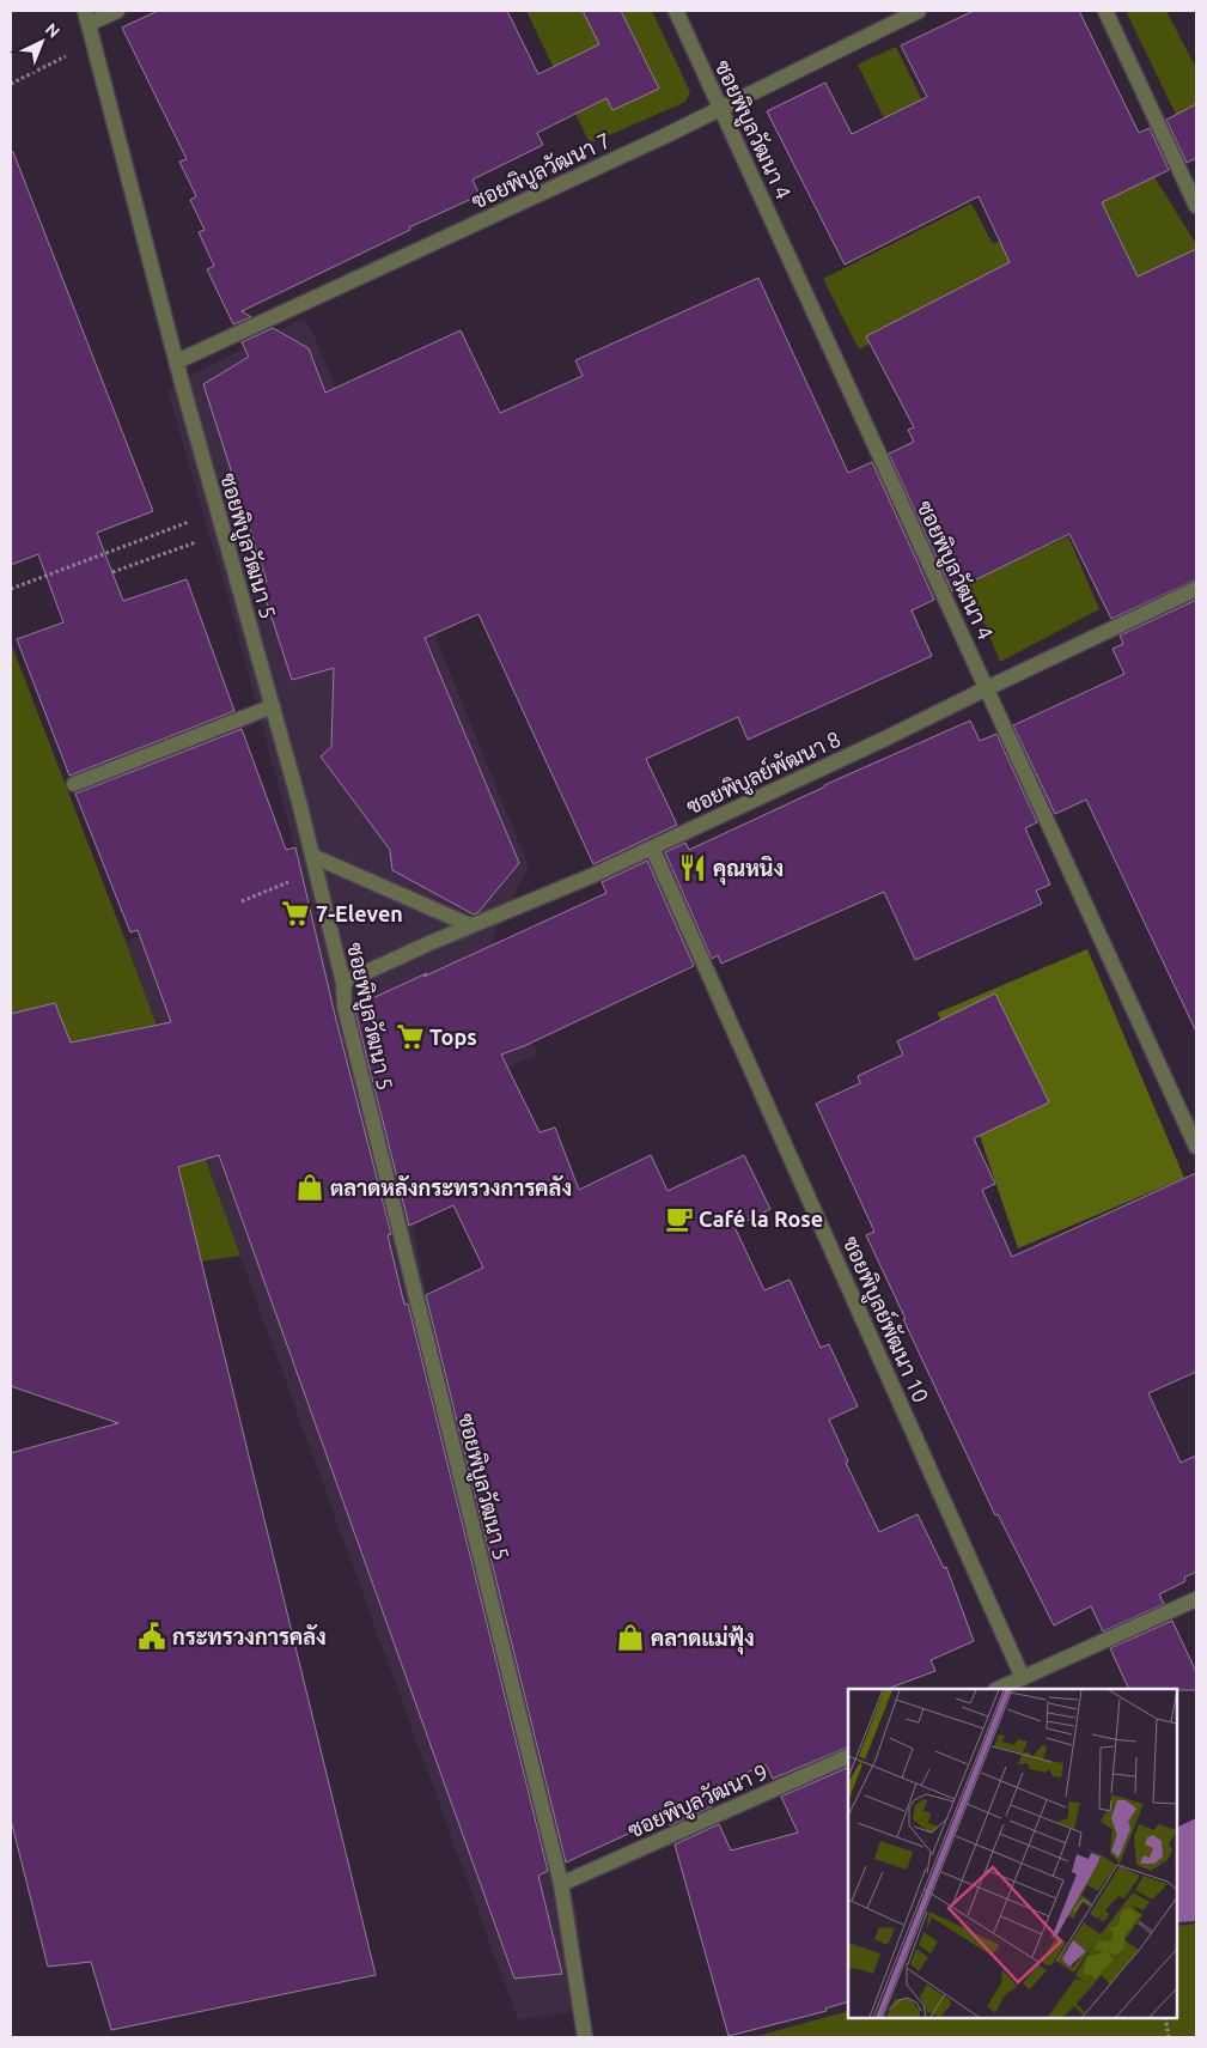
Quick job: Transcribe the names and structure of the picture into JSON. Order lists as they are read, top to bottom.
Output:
{
  "streets": {
    "street": [
      "ซอยพิบูลวัฒนา 4",
      "ซอยพิบูลวัฒนา 7",
      "ซอยพิบูลวัฒนา 5",
      "ซอยพิบูลย์พัฒนา 8",
      "ซอยพิบูลย์พัฒนา 10",
      "ซอยพิบูลวัฒนา 9"
    ]
  },
  "crossings": [
    ["ซอยพิบูลวัฒนา 4", "ซอยพิบูลวัฒนา 7"],
    ["ซอยพิบูลวัฒนา 4", "ซอยพิบูลย์พัฒนา 8"],
    ["ซอยพิบูลวัฒนา 7", "ซอยพิบูลวัฒนา 5"],
    ["ซอยพิบูลวัฒนา 5", "ซอยพิบูลย์พัฒนา 8"],
    ["ซอยพิบูลวัฒนา 5", "ซอยพิบูลวัฒนา 9"],
    ["ซอยพิบูลย์พัฒนา 8", "ซอยพิบูลย์พัฒนา 10"]
  ],
  "places": {
    "restaurant": ["คุณหนิง"],
    "supermarket": ["7-Eleven", "Tops"],
    "shop": ["ตลาดหลังกระทรวงการคลัง", "คลาดแม่ฟุ้ง"],
    "cafe": ["Café la Rose"],
    "public building": ["กระทรวงการคลัง"]
  },
  "north": "top right"
}
